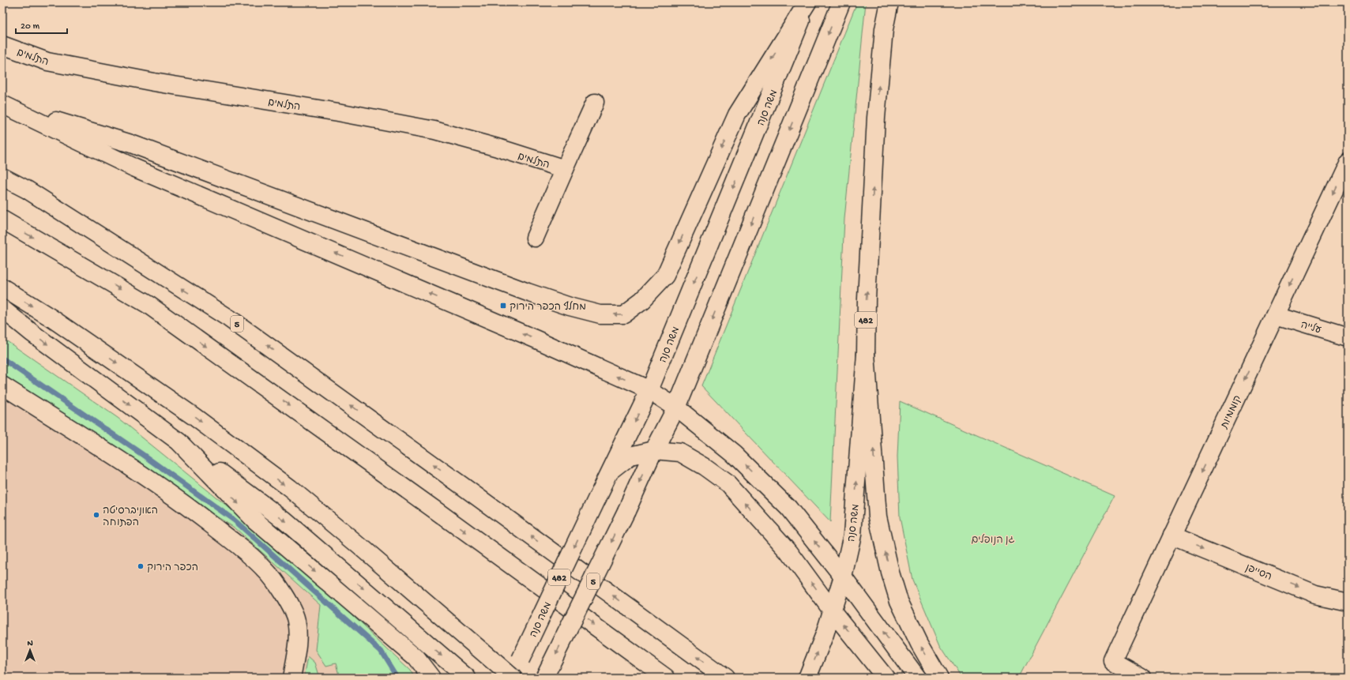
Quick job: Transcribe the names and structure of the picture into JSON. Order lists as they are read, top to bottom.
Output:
{
  "streets": {
    "main road": [
      "התלמים",
      "משה סנה",
      "482",
      "5",
      "עלייה",
      "קוממיות",
      "הסייפן"
    ]
  },
  "crossings": [
    ["עלייה", "קוממיות"],
    ["קוממיות", "הסייפן"]
  ],
  "one_way": ["קוממיות", "הסייפן"],
  "parks": ["גן הנופלים"],
  "places": {
    "transit": ["מחלף הכפר הירוק"],
    "other": ["האוניברסיטה הפתוחה", "הכפר הירוק"]
  },
  "scale_bar": "20 m",
  "north": "top"
}
